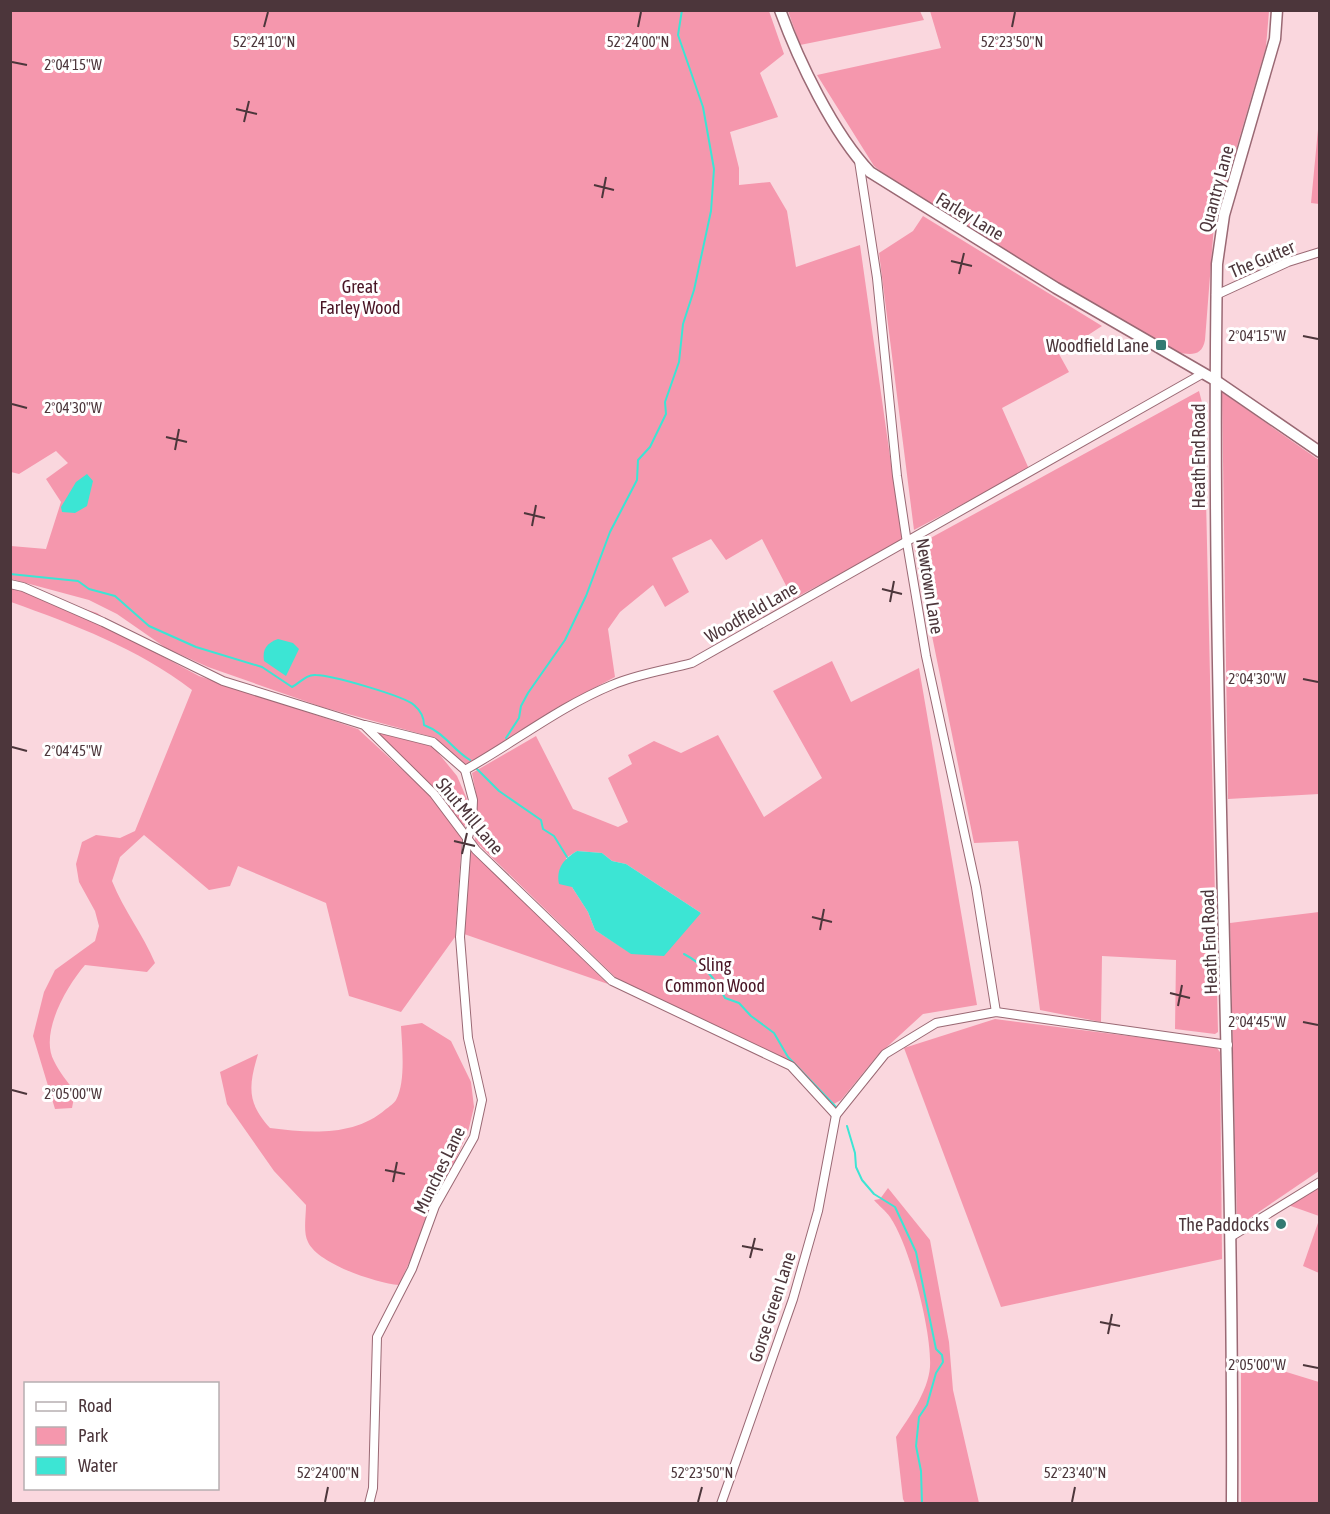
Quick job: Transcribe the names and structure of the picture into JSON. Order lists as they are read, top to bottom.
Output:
{
  "streets": {
    "street": [
      "Quantry Lane",
      "Farley Lane",
      "The Gutter",
      "Heath End Road",
      "Newtown Lane",
      "Woodfield Lane",
      "Shut Mill Lane",
      "Munches Lane",
      "Gorse Green Lane"
    ]
  },
  "crossings": [
    ["Quantry Lane", "Farley Lane"],
    ["Quantry Lane", "The Gutter"],
    ["Quantry Lane", "Heath End Road"],
    ["Farley Lane", "Heath End Road"],
    ["Farley Lane", "Newtown Lane"],
    ["Farley Lane", "Woodfield Lane"],
    ["Newtown Lane", "Woodfield Lane"],
    ["Shut Mill Lane", "Munches Lane"],
    ["Shut Mill Lane", "Gorse Green Lane"]
  ],
  "parks": ["Great Farley Wood", "Sling Common Wood"],
  "places": {
    "transit": ["Woodfield Lane"],
    "other": ["The Paddocks"]
  },
  "legend": ["Road", "Park", "Water"],
  "coordinates": [
    "52°24'10\"N",
    "52°24'00\"N",
    "52°23'50\"N",
    "2°04'15\"W",
    "2°04'30\"W",
    "2°04'45\"W",
    "2°05'00\"W",
    "52°23'40\"N"
  ]
}
